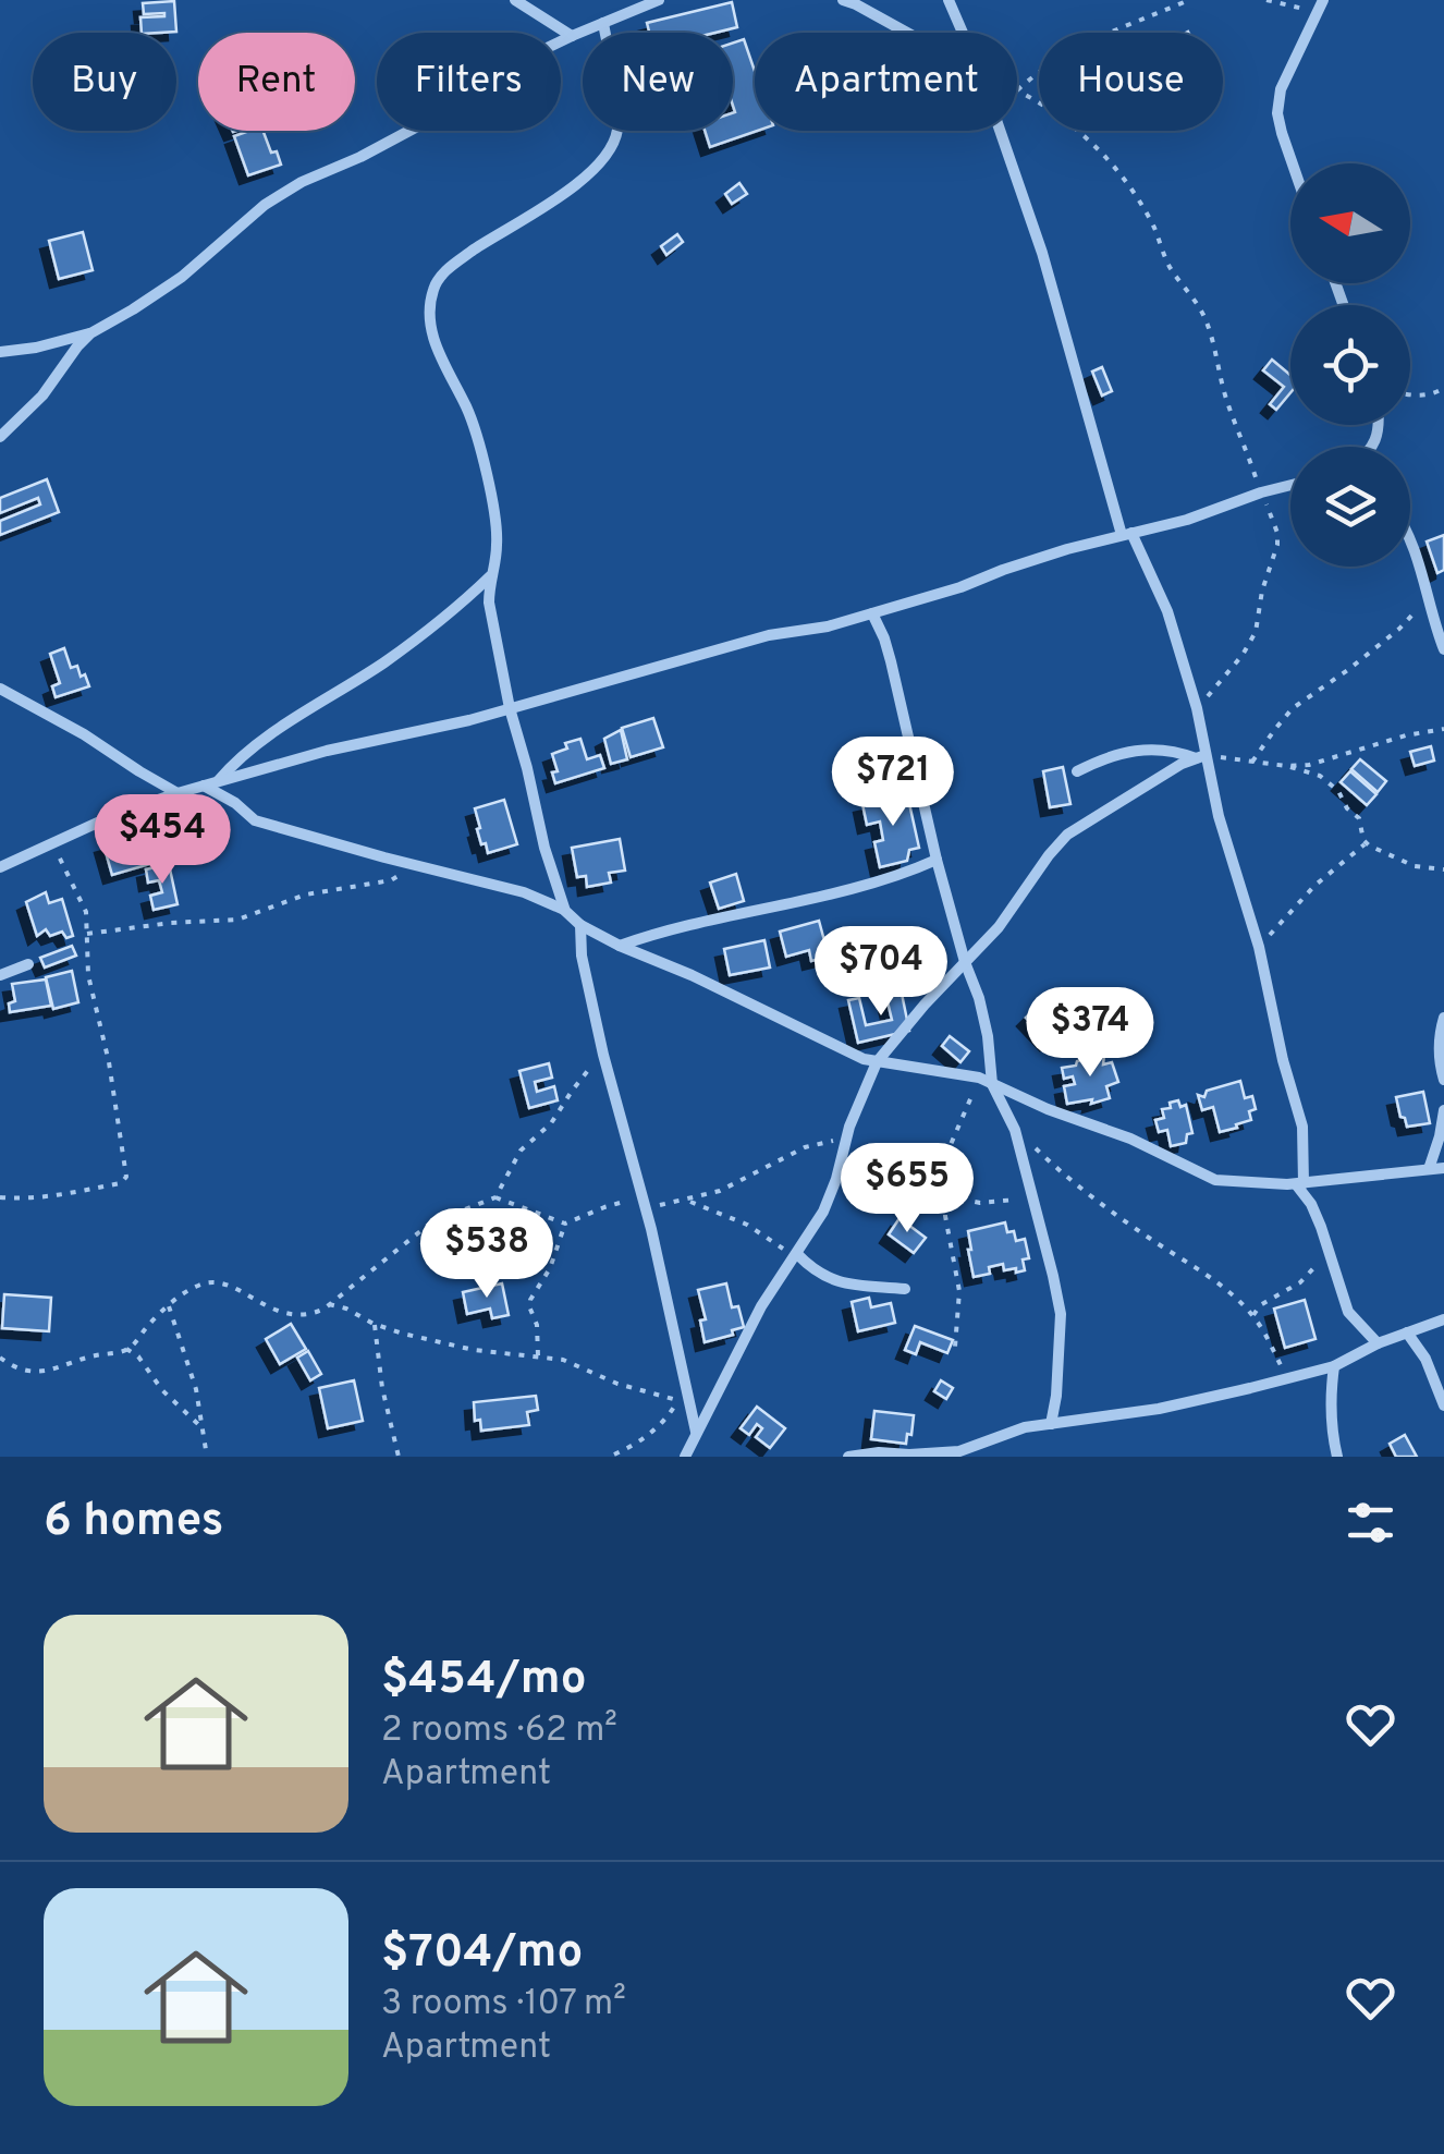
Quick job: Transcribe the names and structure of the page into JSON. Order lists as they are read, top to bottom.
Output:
{
  "north": "left",
  "page": {
    "chip": [
      "Buy",
      "Rent",
      "Filters",
      "New",
      "Apartment",
      "House"
    ],
    "price": [
      "$721",
      "$454",
      "$704",
      "$374",
      "$655",
      "$538"
    ],
    "heading": "6 homes",
    "list": [
      {
        "name": "$454/mo",
        "note": "2 rooms · 62 m² · Apartment"
      },
      {
        "name": "$704/mo",
        "note": "3 rooms · 107 m² · Apartment"
      }
    ]
  }
}
